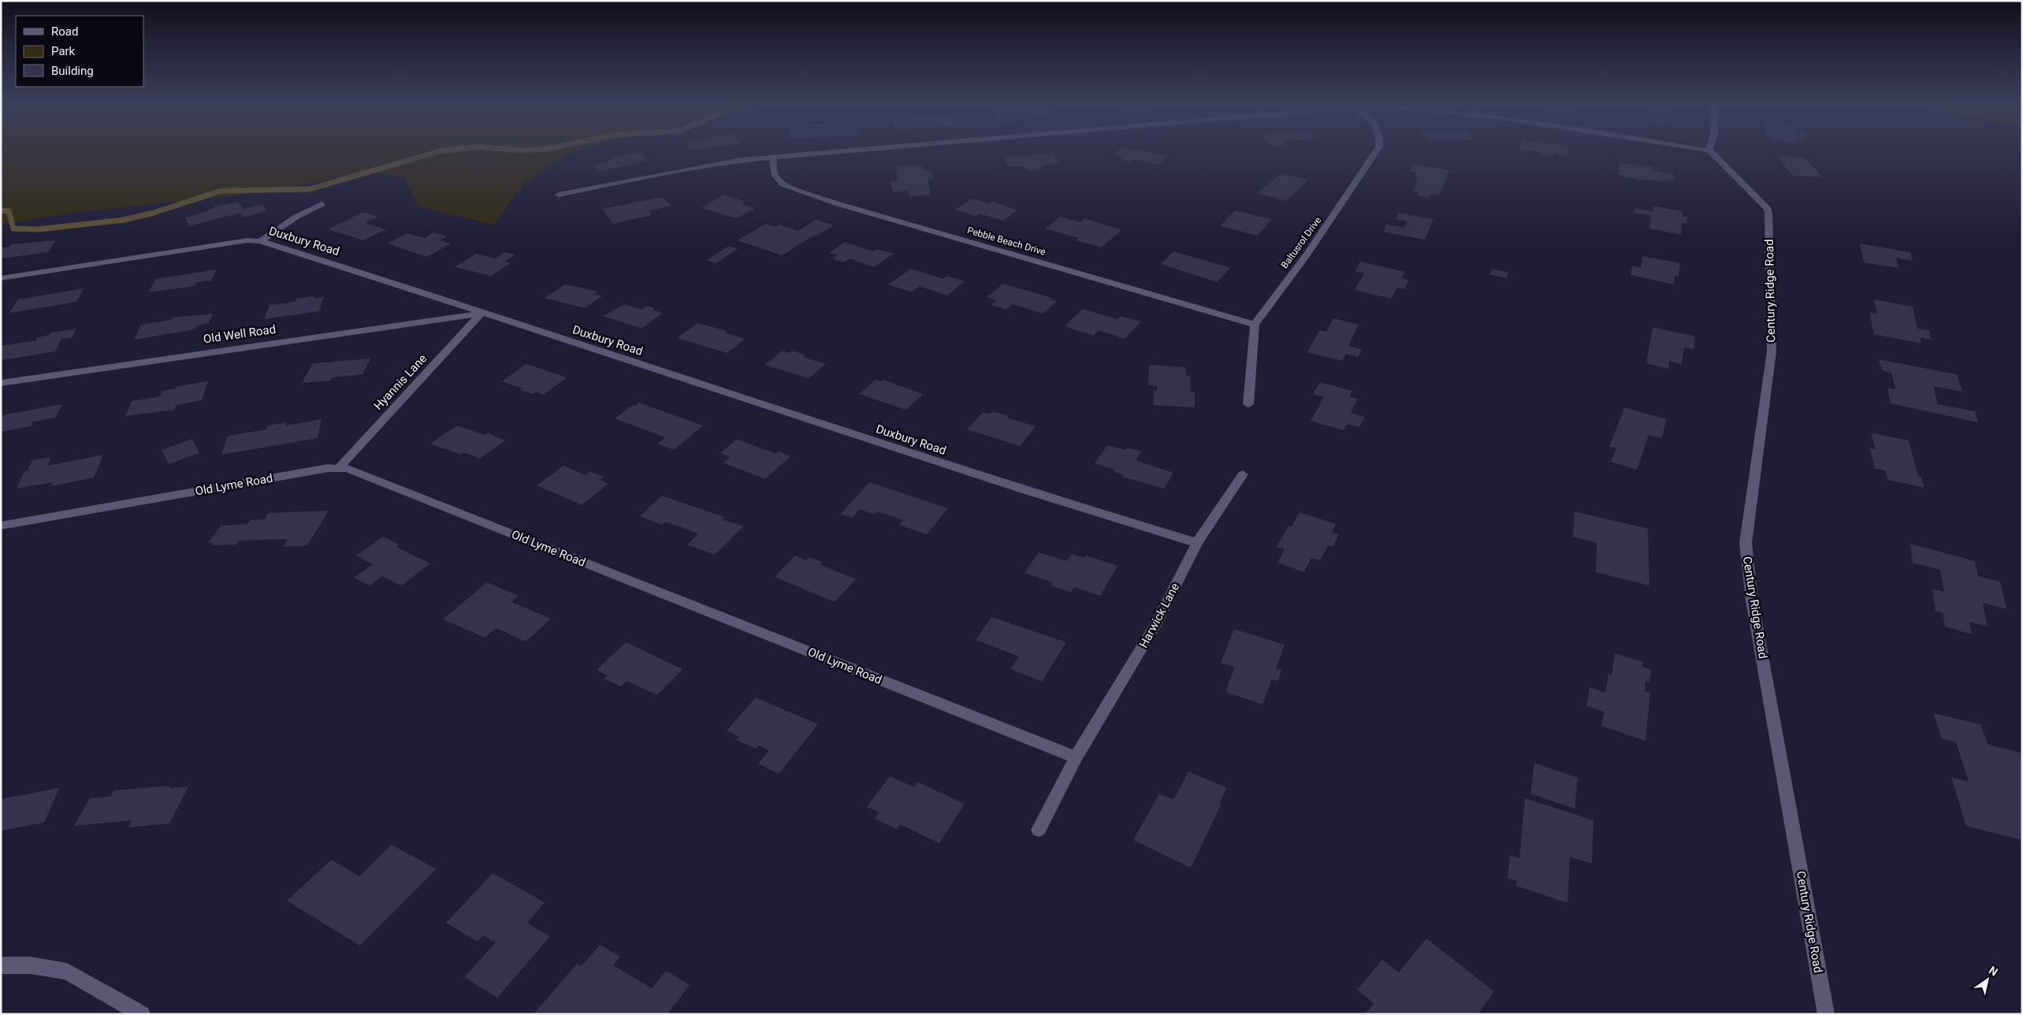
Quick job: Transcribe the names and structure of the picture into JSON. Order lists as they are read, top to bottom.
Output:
{
  "streets": {
    "street": [
      "Duxbury Road",
      "Pebble Beach Drive",
      "Baltusrol Drive",
      "Century Ridge Road",
      "Old Well Road",
      "Hyannis Lane",
      "Old Lyme Road",
      "Harwick Lane"
    ]
  },
  "crossings": [
    ["Duxbury Road", "Old Well Road"],
    ["Duxbury Road", "Hyannis Lane"],
    ["Duxbury Road", "Harwick Lane"],
    ["Pebble Beach Drive", "Baltusrol Drive"],
    ["Old Well Road", "Hyannis Lane"],
    ["Hyannis Lane", "Old Lyme Road"],
    ["Old Lyme Road", "Harwick Lane"]
  ],
  "legend": ["Road", "Park", "Building"],
  "north": "top right"
}
